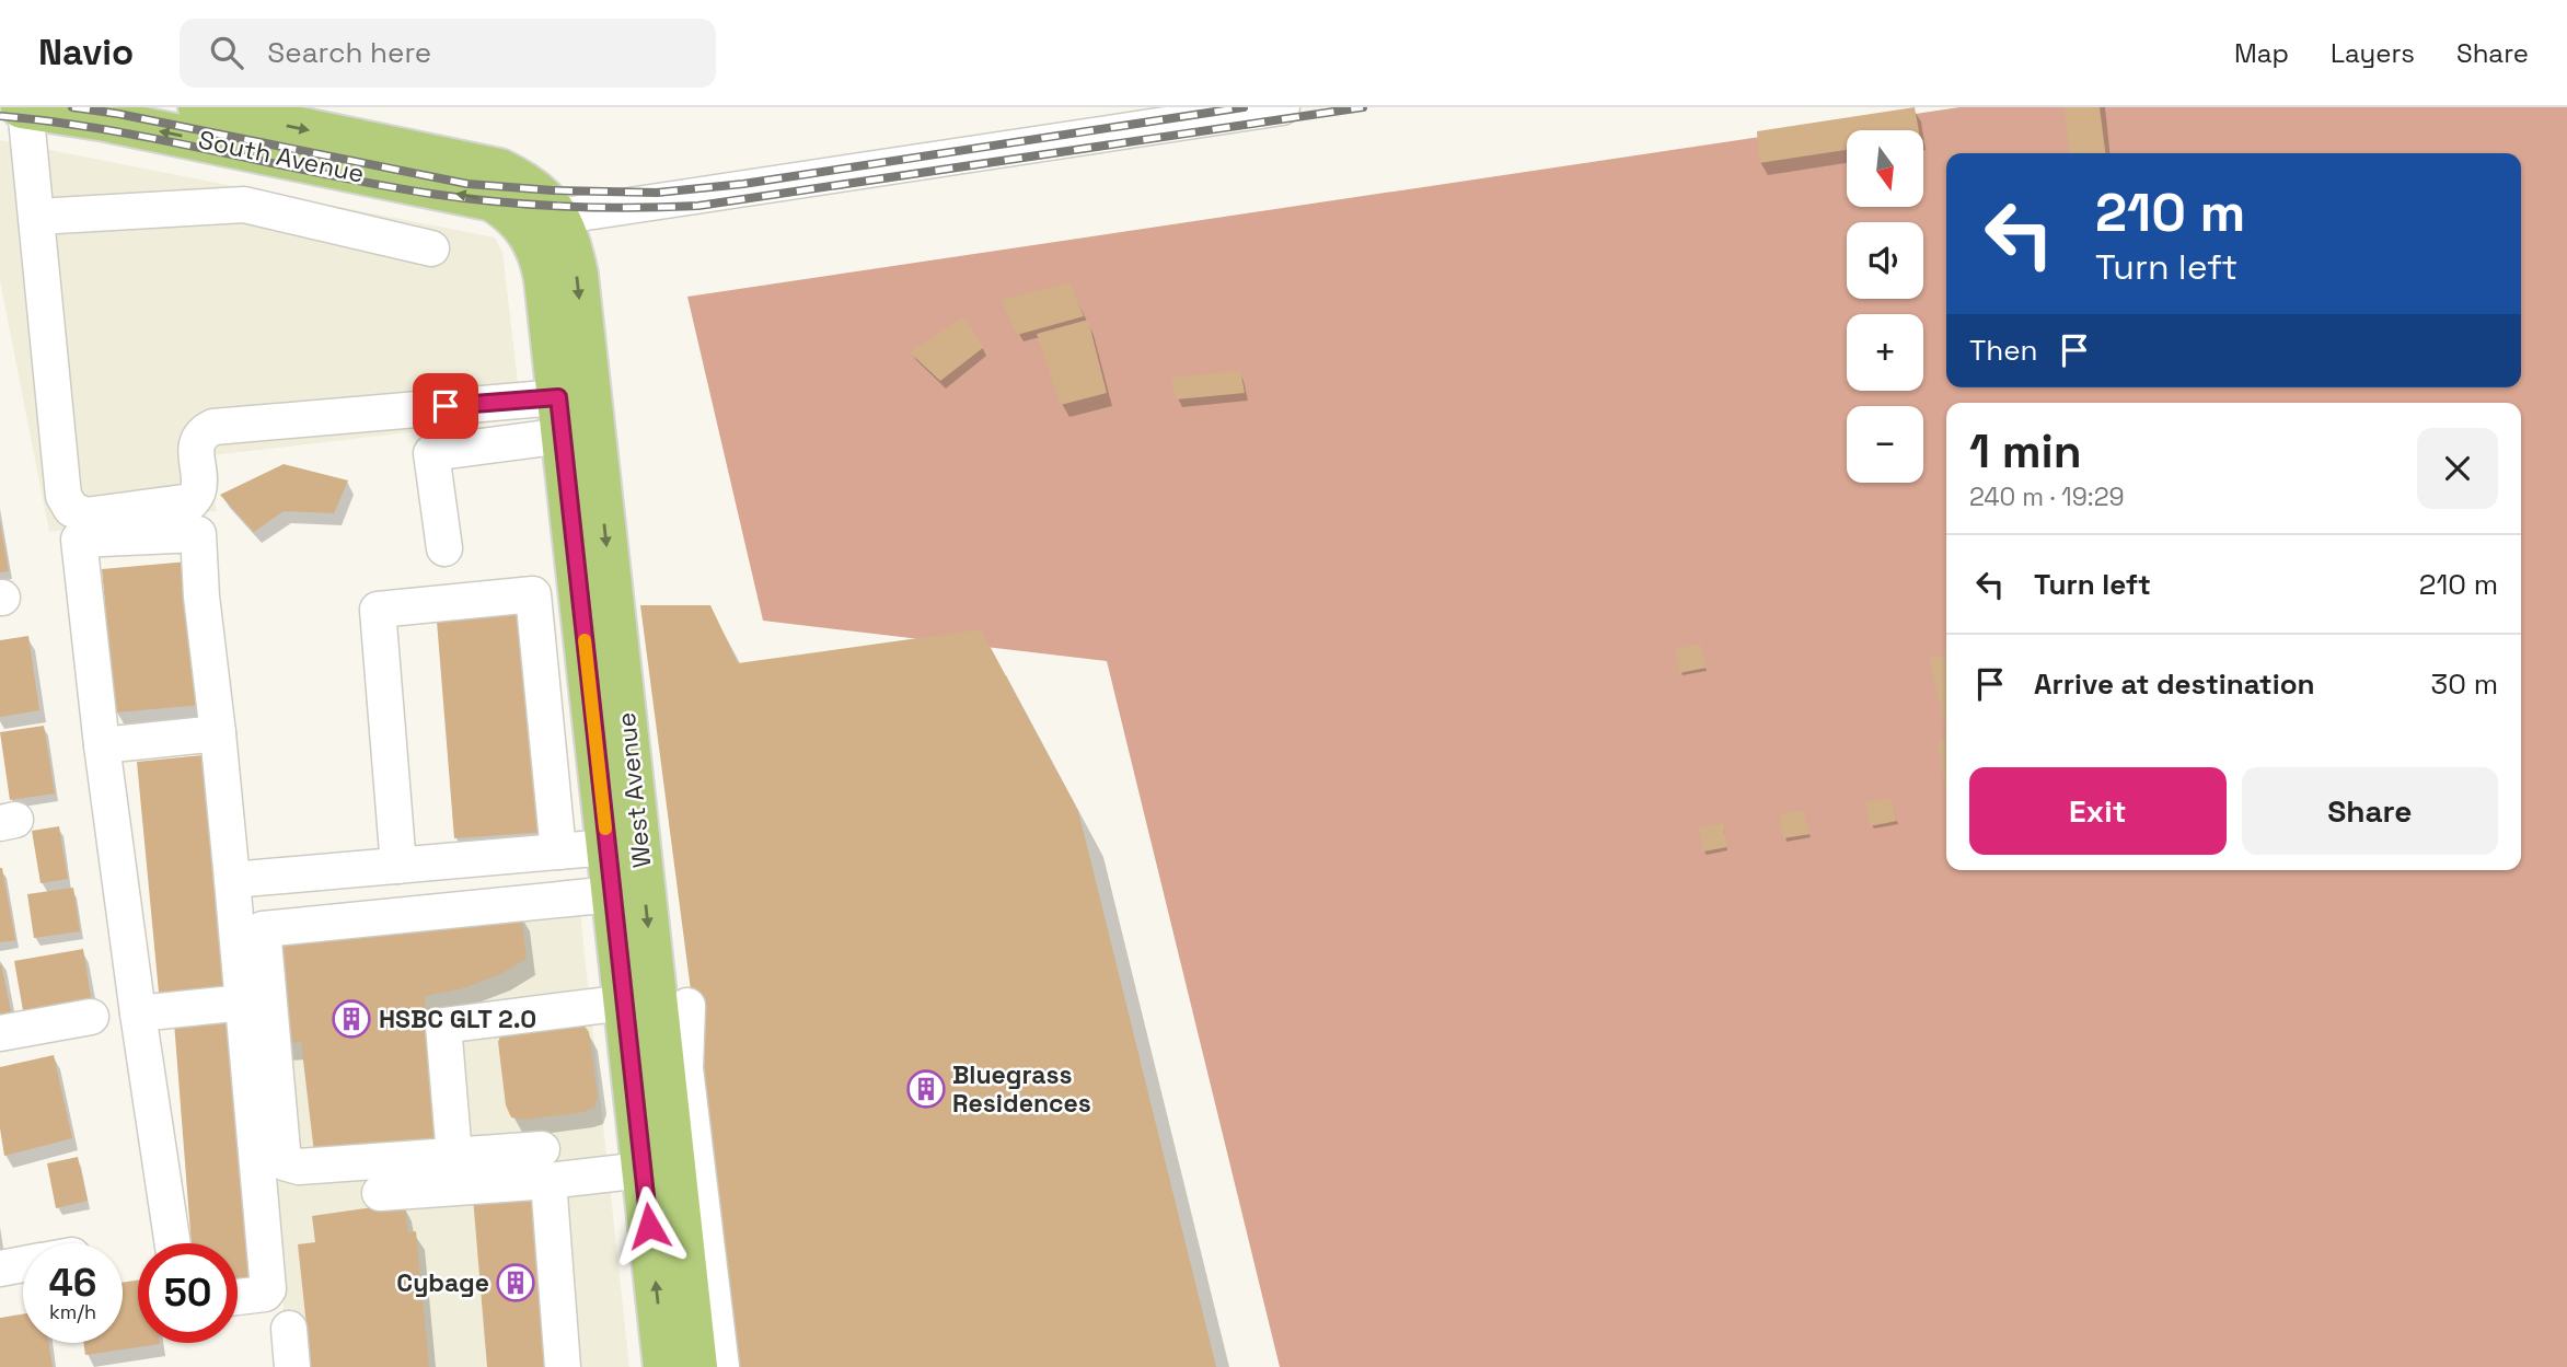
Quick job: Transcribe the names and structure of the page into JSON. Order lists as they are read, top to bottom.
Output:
{
  "streets": {
    "main road": ["South Avenue", "West Avenue"]
  },
  "crossings": [
    ["South Avenue", "West Avenue"]
  ],
  "places": {
    "building": ["HSBC GLT 2.0", "Bluegrass Residences", "Cybage"]
  },
  "north": "bottom",
  "page": {
    "header": "Navio",
    "search": "Search here",
    "nav": ["Map", "Layers", "Share"],
    "map_buttons": ["+", "−"],
    "turn": ["210 m", "Turn left"],
    "then": "Then",
    "heading": ["1 min", "240 m · 19:29"],
    "list": [
      {
        "name": "Turn left",
        "value": "210 m"
      },
      {
        "name": "Arrive at destination",
        "value": "30 m"
      }
    ],
    "buttons": ["Exit", "Share"],
    "speed": "46 km/h",
    "limit": "50"
  }
}
